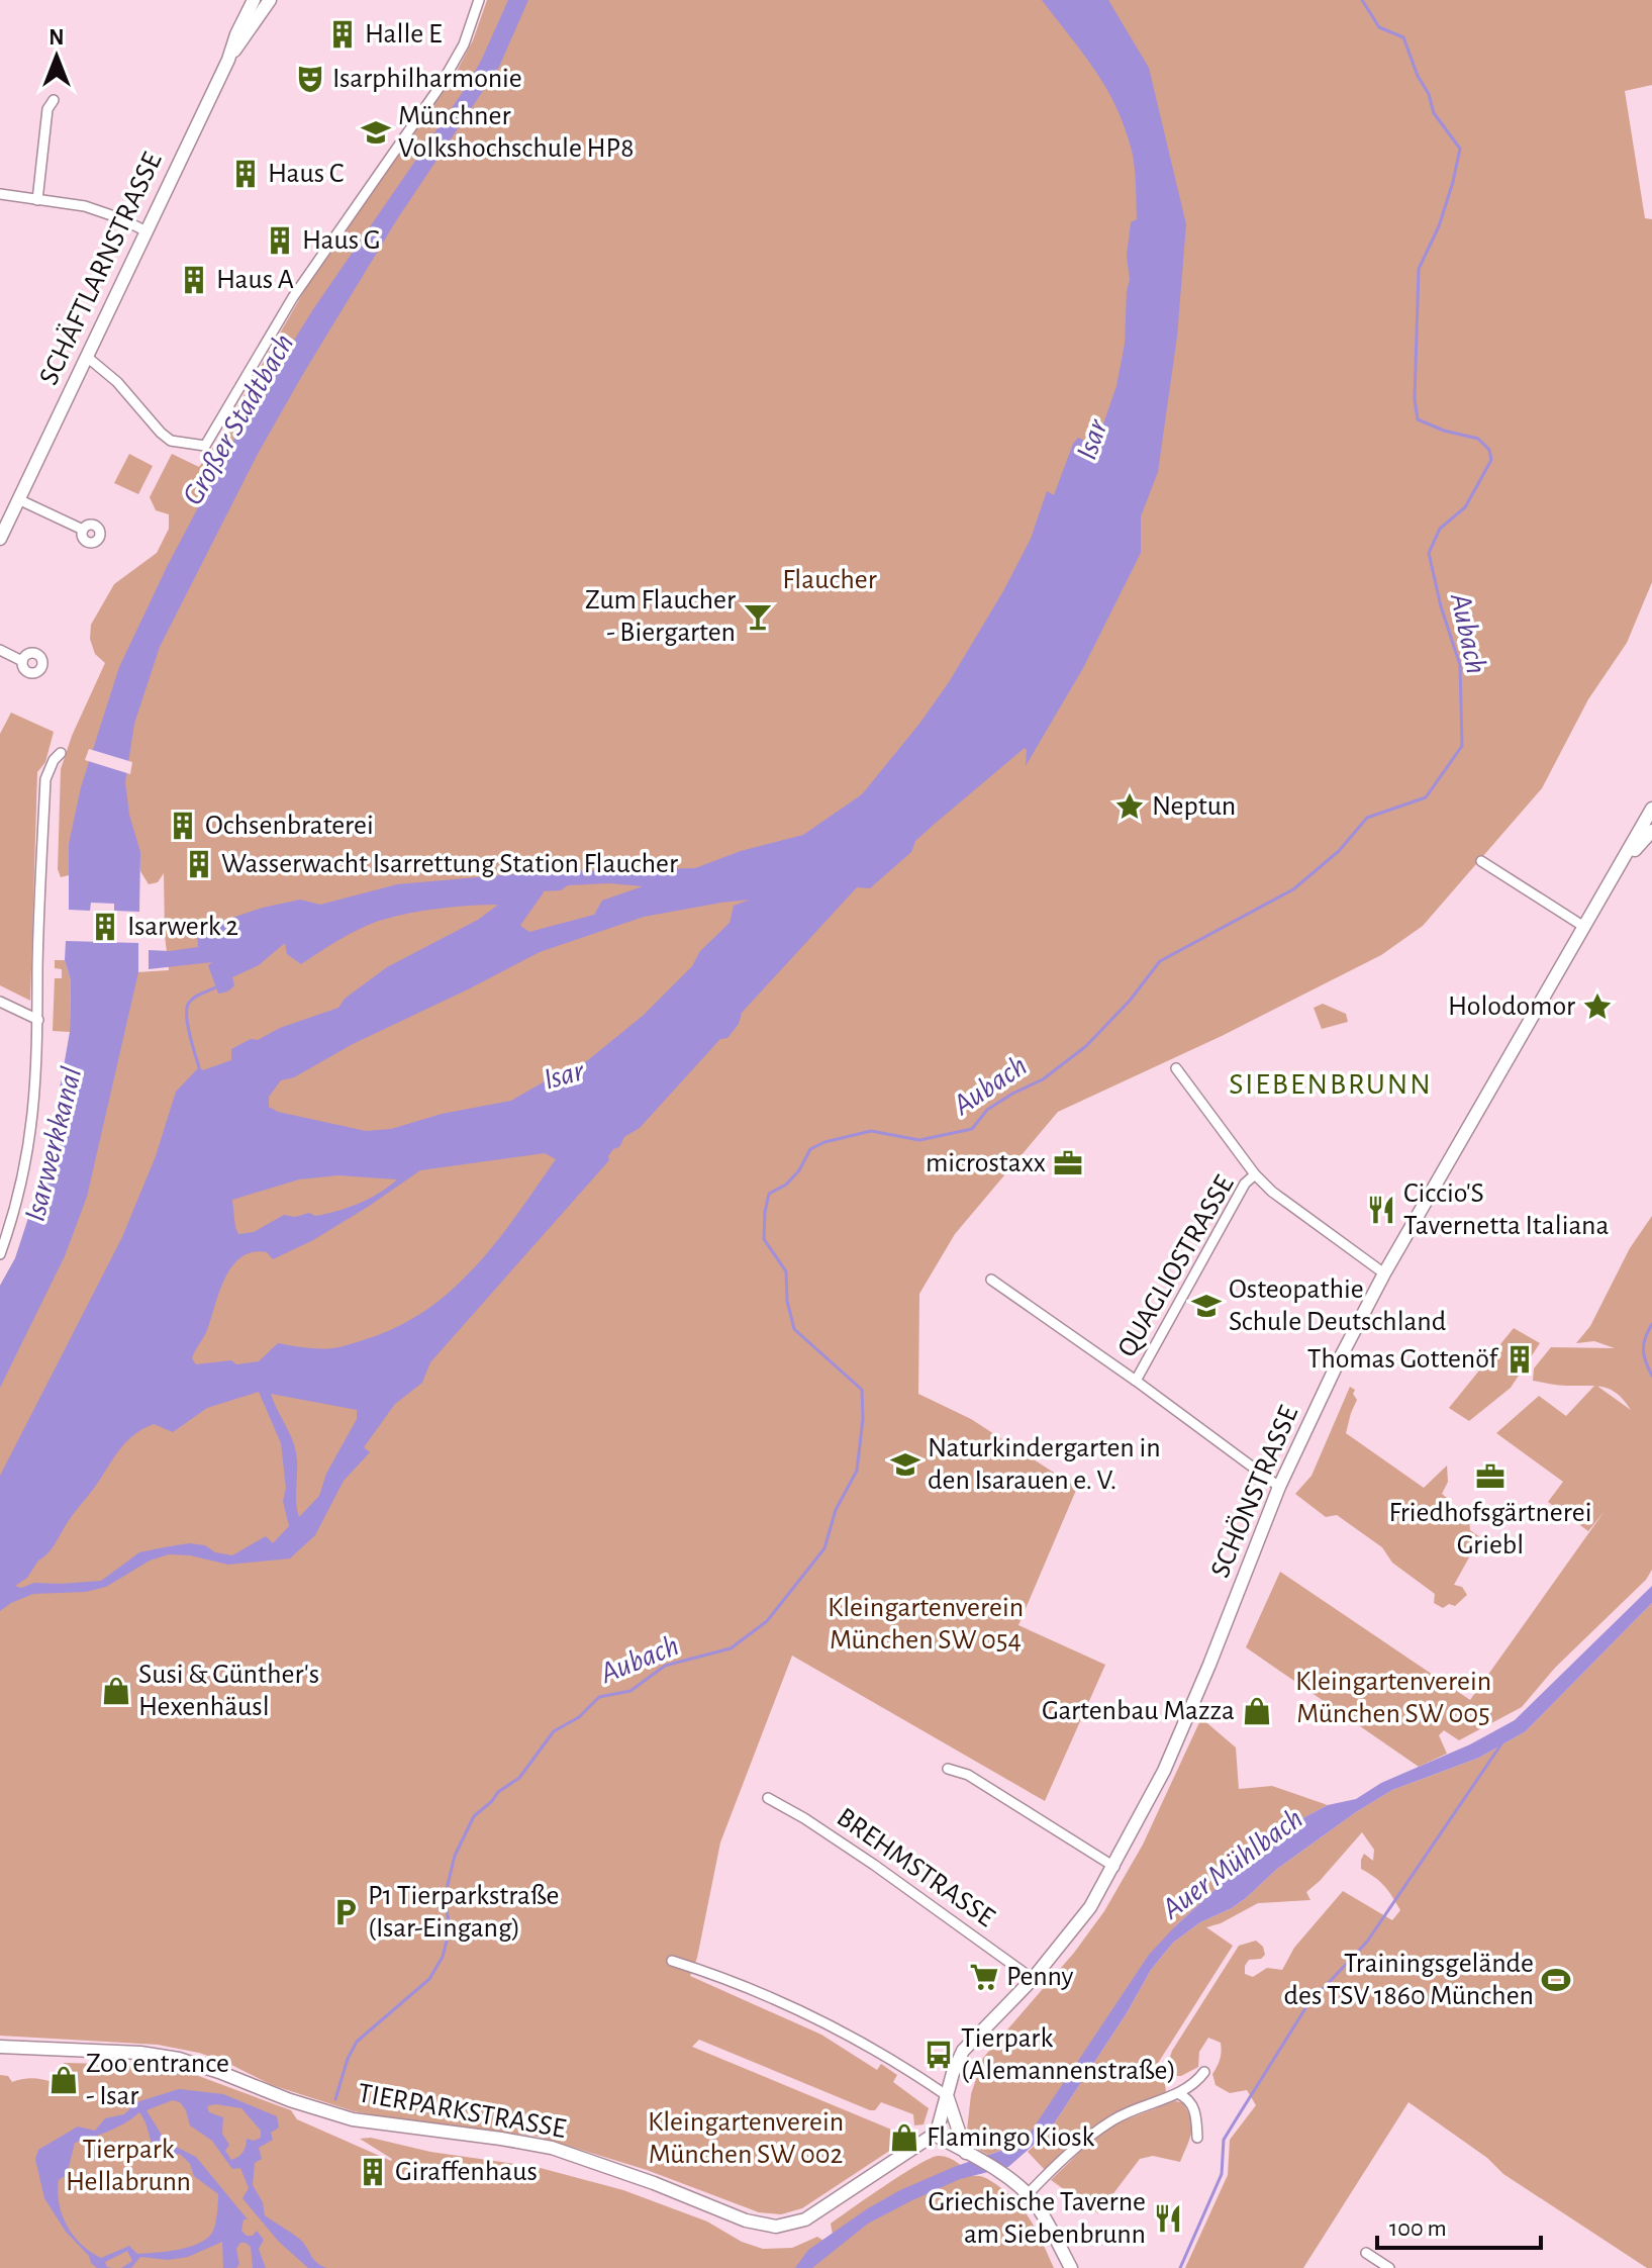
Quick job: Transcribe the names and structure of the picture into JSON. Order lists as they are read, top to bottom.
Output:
{
  "streets": {
    "street": [
      "SCHÄFTLARNSTRASSE",
      "QUAGLIOSTRASSE",
      "SCHÖNSTRASSE",
      "BREHMSTRASSE",
      "TIERPARKSTRASSE"
    ]
  },
  "crossings": [
    ["SCHÖNSTRASSE", "BREHMSTRASSE"],
    ["SCHÖNSTRASSE", "TIERPARKSTRASSE"]
  ],
  "districts": ["SIEBENBRUNN"],
  "water": [
    "Großer Stadtbach",
    "Isar",
    "Aubach",
    "Isarwerkkanal",
    "Auer Mühlbach"
  ],
  "parks": [
    "Flaucher",
    "Kleingartenverein München SW 054",
    "Kleingartenverein München SW 005",
    "Kleingartenverein München SW 002",
    "Tierpark Hellabrunn"
  ],
  "places": {
    "building": [
      "Halle E",
      "Haus C",
      "Haus G",
      "Haus A",
      "Ochsenbraterei",
      "Wasserwacht Isarrettung Station Flaucher",
      "Isarwerk 2",
      "Thomas Gottenöf",
      "Giraffenhaus"
    ],
    "theatre": ["Isarphilharmonie"],
    "school or university": ["Münchner Volkshochschule HP8", "Osteopathie Schule Deutschland", "Naturkindergarten in den Isarauen e. V."],
    "bar": ["Zum Flaucher - Biergarten"],
    "place": ["Neptun", "Holodomor"],
    "office": ["microstaxx", "Friedhofsgärtnerei Griebl"],
    "restaurant": ["Ciccio'S Tavernetta Italiana", "Griechische Taverne am Siebenbrunn"],
    "shop": [
      "Susi & Günther's Hexenhäusl",
      "Gartenbau Mazza",
      "Zoo entrance - Isar",
      "Flamingo Kiosk"
    ],
    "parking": ["P1 Tierparkstraße (Isar-Eingang)"],
    "supermarket": ["Penny"],
    "sports": ["Trainingsgelände des TSV 1860 München"],
    "bus stop": ["Tierpark (Alemannenstraße)"]
  },
  "scale_bar": "100 m",
  "north": "top"
}
